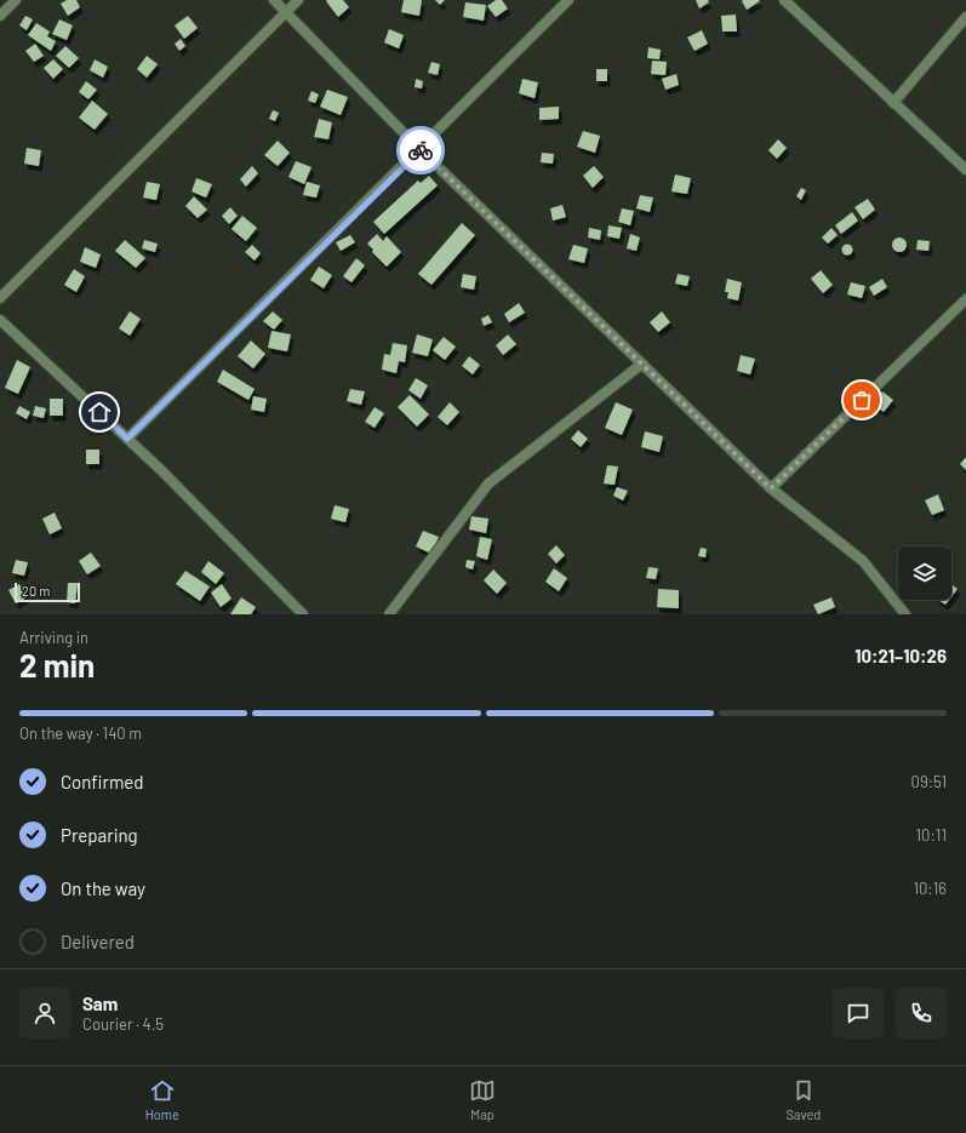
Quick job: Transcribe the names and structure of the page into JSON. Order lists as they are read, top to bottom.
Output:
{
  "scale_bar": "20 m",
  "page": {
    "scale": "20 m",
    "heading": ["2 min", "Arriving in", "10:21–10:26"],
    "panel": ["Sam", "Courier · 4.5"],
    "bar": "On the way · 140 m",
    "list": [
      ["Confirmed", "09:51"],
      ["Preparing", "10:11"],
      ["On the way", "10:16"],
      "Delivered"
    ],
    "tabs": ["Home", "Map", "Saved"]
  }
}
